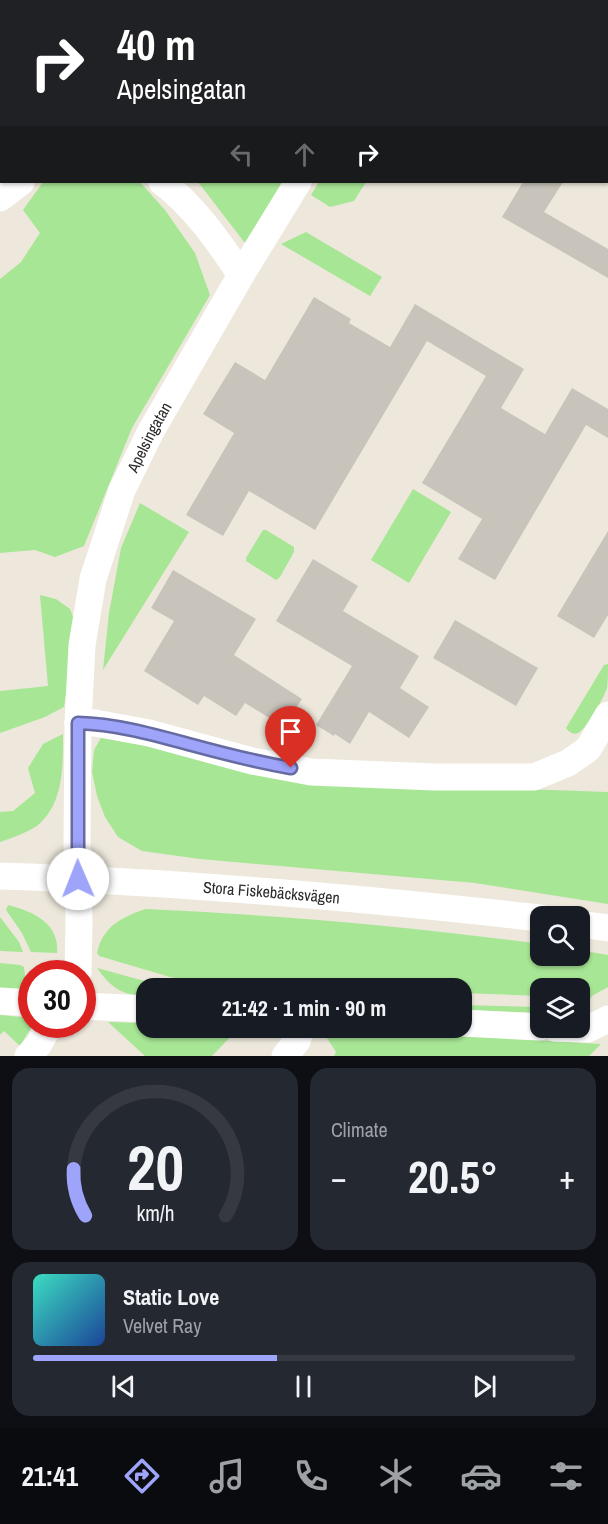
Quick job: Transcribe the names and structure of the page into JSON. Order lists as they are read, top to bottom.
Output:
{
  "streets": {
    "street": ["Apelsingatan", "Stora Fiskebäcksvägen"]
  },
  "crossings": [
    ["Apelsingatan", "Stora Fiskebäcksvägen"]
  ],
  "page": {
    "turn": ["40 m", "Apelsingatan"],
    "limit": "30",
    "trip": "21:42 · 1 min · 90 m",
    "tile": "Climate",
    "heat": ["−", "20.5°", "+"],
    "song": ["Static Love", "Velvet Ray"],
    "tabs": "21:41",
    "gauge": ["20", "km/h"]
  }
}
